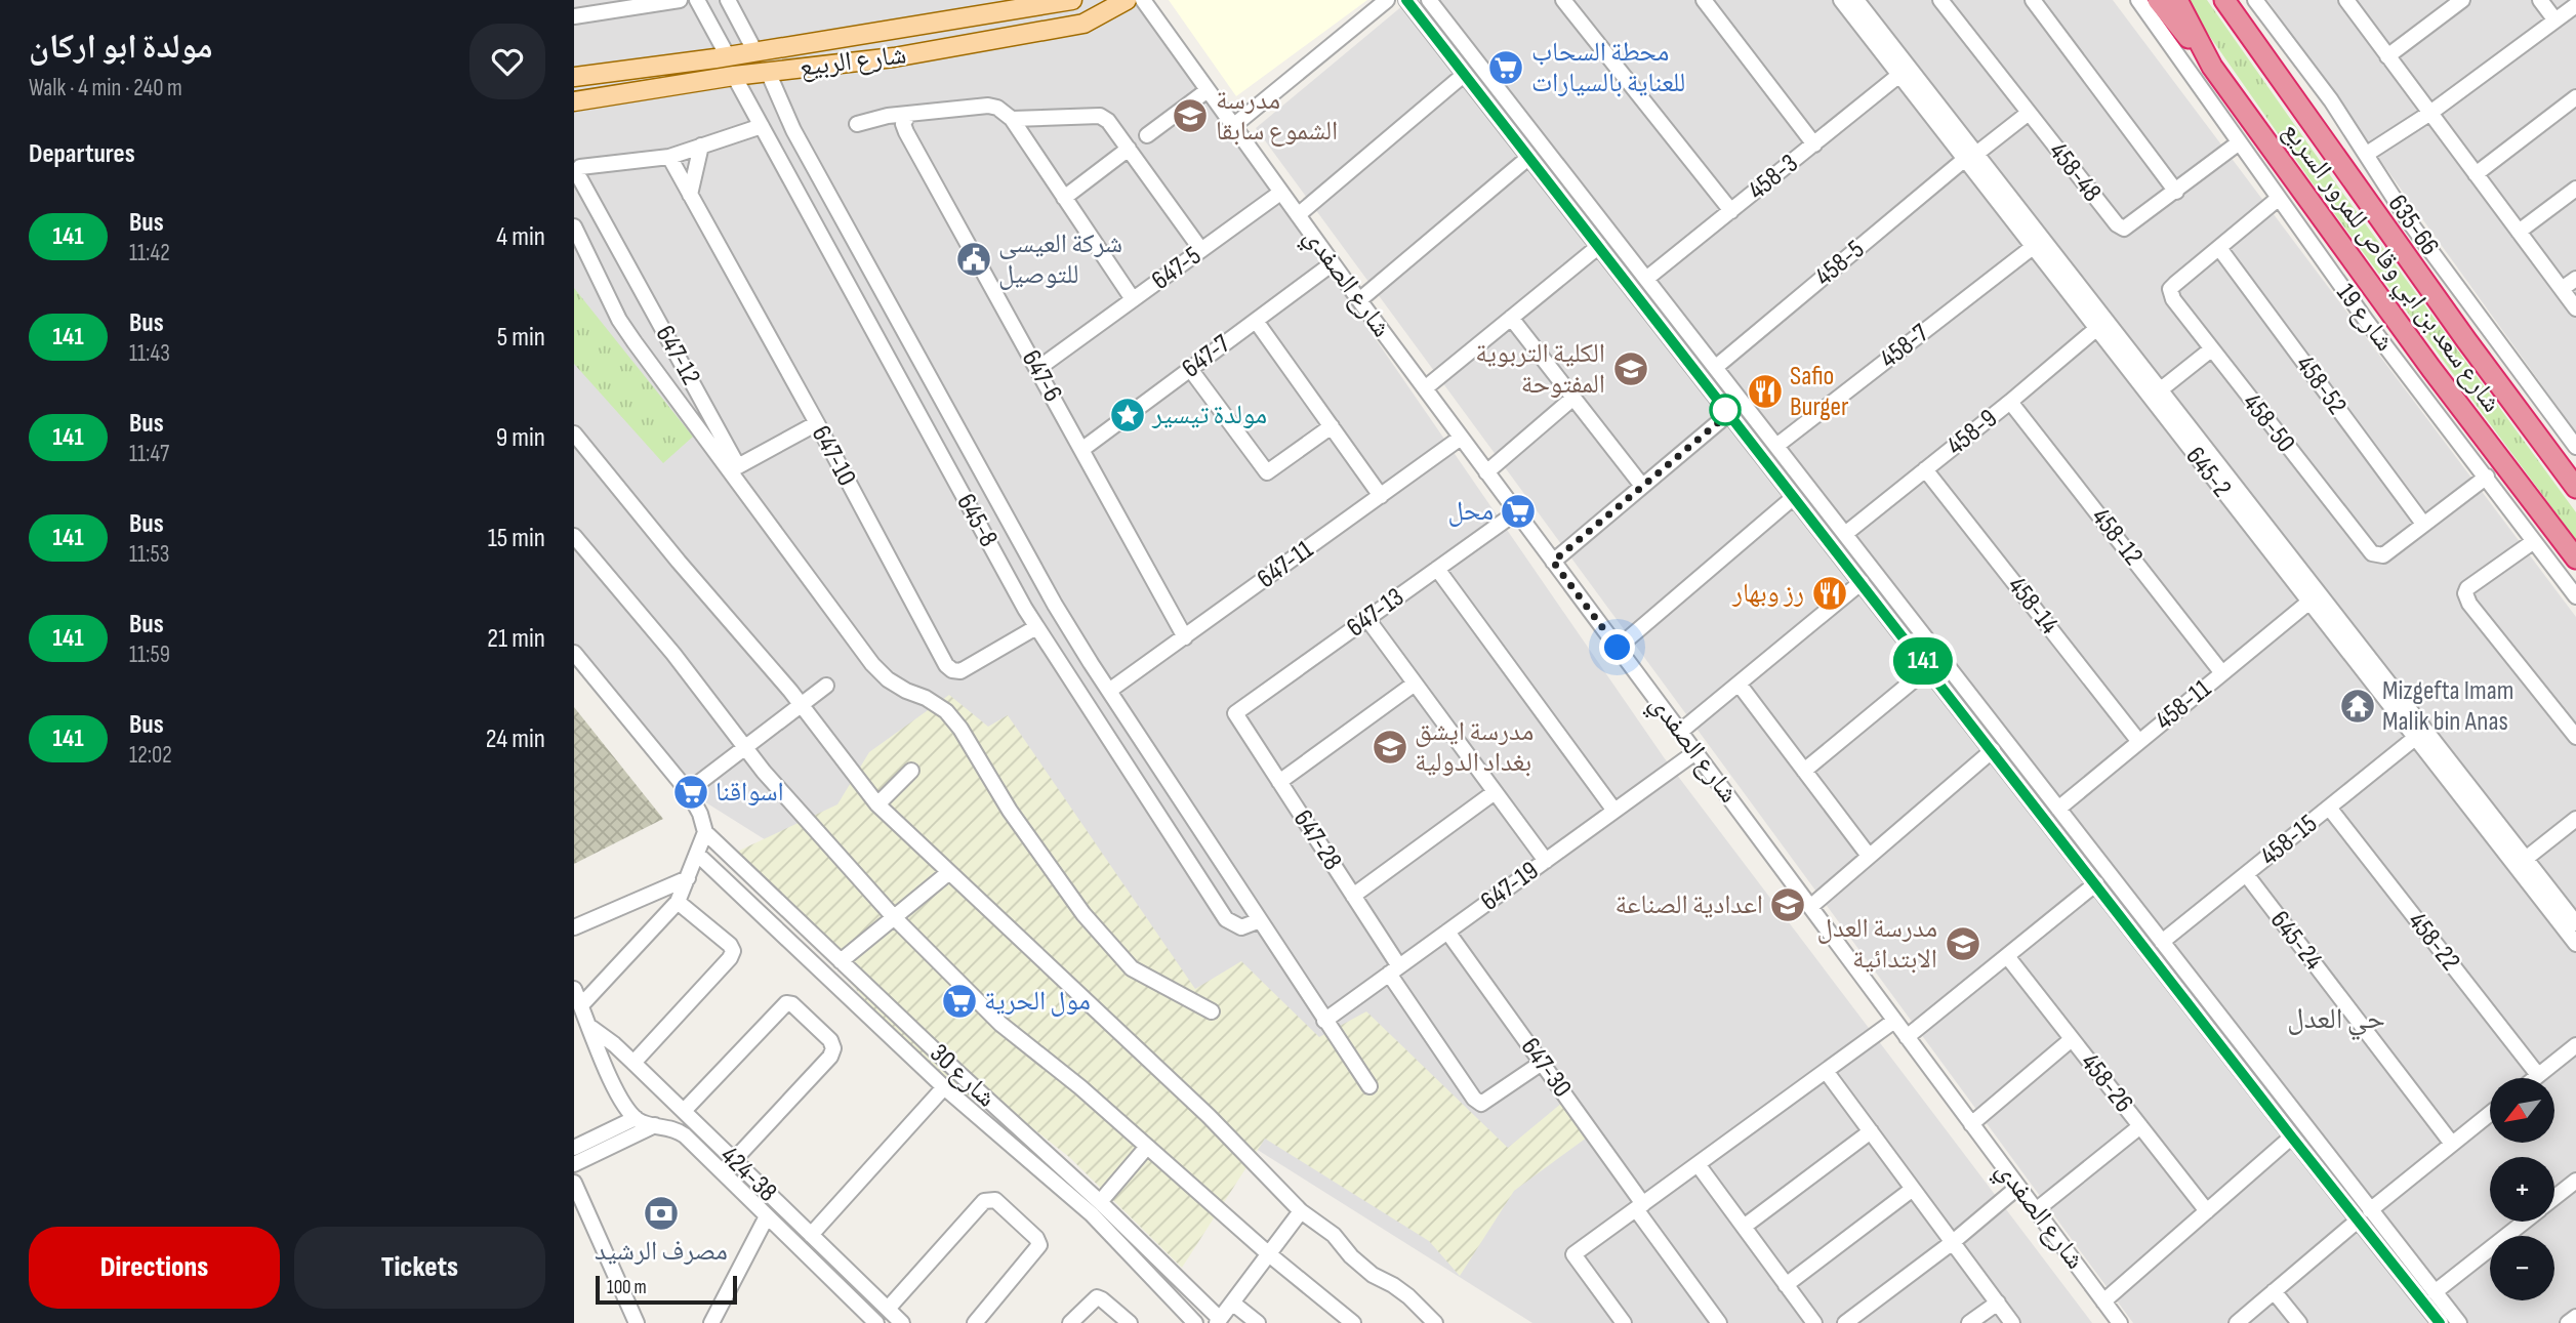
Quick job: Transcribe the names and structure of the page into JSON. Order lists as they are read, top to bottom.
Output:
{
  "streets": {
    "highway": ["شارع سعد بن ابي وقاص للمرور السريع"],
    "main road": ["شارع الربيع"],
    "street": [
      "458-48",
      "458-3",
      "635-66",
      "458-5",
      "647-5",
      "شارع الصفدي",
      "شارع 19",
      "458-7",
      "647-12",
      "647-7",
      "647-6",
      "458-52",
      "458-50",
      "458-9",
      "647-10",
      "645-2",
      "645-8",
      "458-12",
      "647-11",
      "458-14",
      "647-13",
      "458-11",
      "647-28",
      "458-15",
      "647-19",
      "645-24",
      "458-22",
      "647-30",
      "شارع 30",
      "458-26",
      "424-38"
    ]
  },
  "crossings": [
    ["شارع الربيع", "645-8"],
    ["458-48", "458-5"],
    ["458-48", "شارع 19"],
    ["458-3", "645-2"],
    ["458-5", "645-2"],
    ["647-5", "شارع الصفدي"],
    ["647-5", "647-6"],
    ["شارع الصفدي", "647-7"],
    ["شارع الصفدي", "647-11"],
    ["شارع الصفدي", "647-13"],
    ["شارع الصفدي", "647-19"],
    ["شارع 19", "458-50"],
    ["458-7", "645-2"],
    ["647-12", "647-10"],
    ["647-7", "647-6"],
    ["647-6", "647-11"],
    ["458-52", "458-50"],
    ["458-9", "645-2"],
    ["458-9", "458-12"],
    ["458-9", "458-14"],
    ["647-10", "645-8"],
    ["645-2", "458-11"],
    ["645-2", "458-15"],
    ["645-8", "647-11"],
    ["645-8", "647-19"],
    ["458-12", "458-11"],
    ["458-14", "458-11"],
    ["647-13", "647-28"],
    ["647-28", "647-19"],
    ["647-28", "647-30"],
    ["458-15", "645-24"],
    ["458-15", "458-22"],
    ["647-19", "647-30"]
  ],
  "districts": ["حي العدل"],
  "places": {
    "supermarket": [
      "محطة السحاب للعناية بالسيارات",
      "محل",
      "اسواقنا",
      "مول الحرية"
    ],
    "school or university": [
      "مدرسة الشموع سابقا",
      "الكلية التربوية المفتوحة",
      "مدرسة ايشق بغداد الدولية",
      "اعدادية الصناعة",
      "مدرسة العدل الابتدائية"
    ],
    "public building": ["شركة العيسى للتوصيل"],
    "restaurant": ["Safio Burger", "رز وبهار"],
    "place": ["مولدة تيسير"],
    "temple": ["Mizgefta Imam Malik bin Anas"],
    "bank": ["مصرف الرشيد"]
  },
  "lines": ["bus line 141"],
  "scale_bar": "100 m",
  "north": "bottom left",
  "page": {
    "heading": [
      ["مولدة ابو اركان", "Walk · 4 min · 240 m"],
      "Departures"
    ],
    "on_map": "141",
    "list": [
      {
        "mark": "141",
        "name": "Bus",
        "note": "11:42",
        "value": "4 min"
      },
      {
        "mark": "141",
        "name": "Bus",
        "note": "11:43",
        "value": "5 min"
      },
      {
        "mark": "141",
        "name": "Bus",
        "note": "11:47",
        "value": "9 min"
      },
      {
        "mark": "141",
        "name": "Bus",
        "note": "11:53",
        "value": "15 min"
      },
      {
        "mark": "141",
        "name": "Bus",
        "note": "11:59",
        "value": "21 min"
      },
      {
        "mark": "141",
        "name": "Bus",
        "note": "12:02",
        "value": "24 min"
      }
    ],
    "map_buttons": ["+", "−"],
    "buttons": ["Directions", "Tickets"],
    "scale": "100 m"
  }
}
